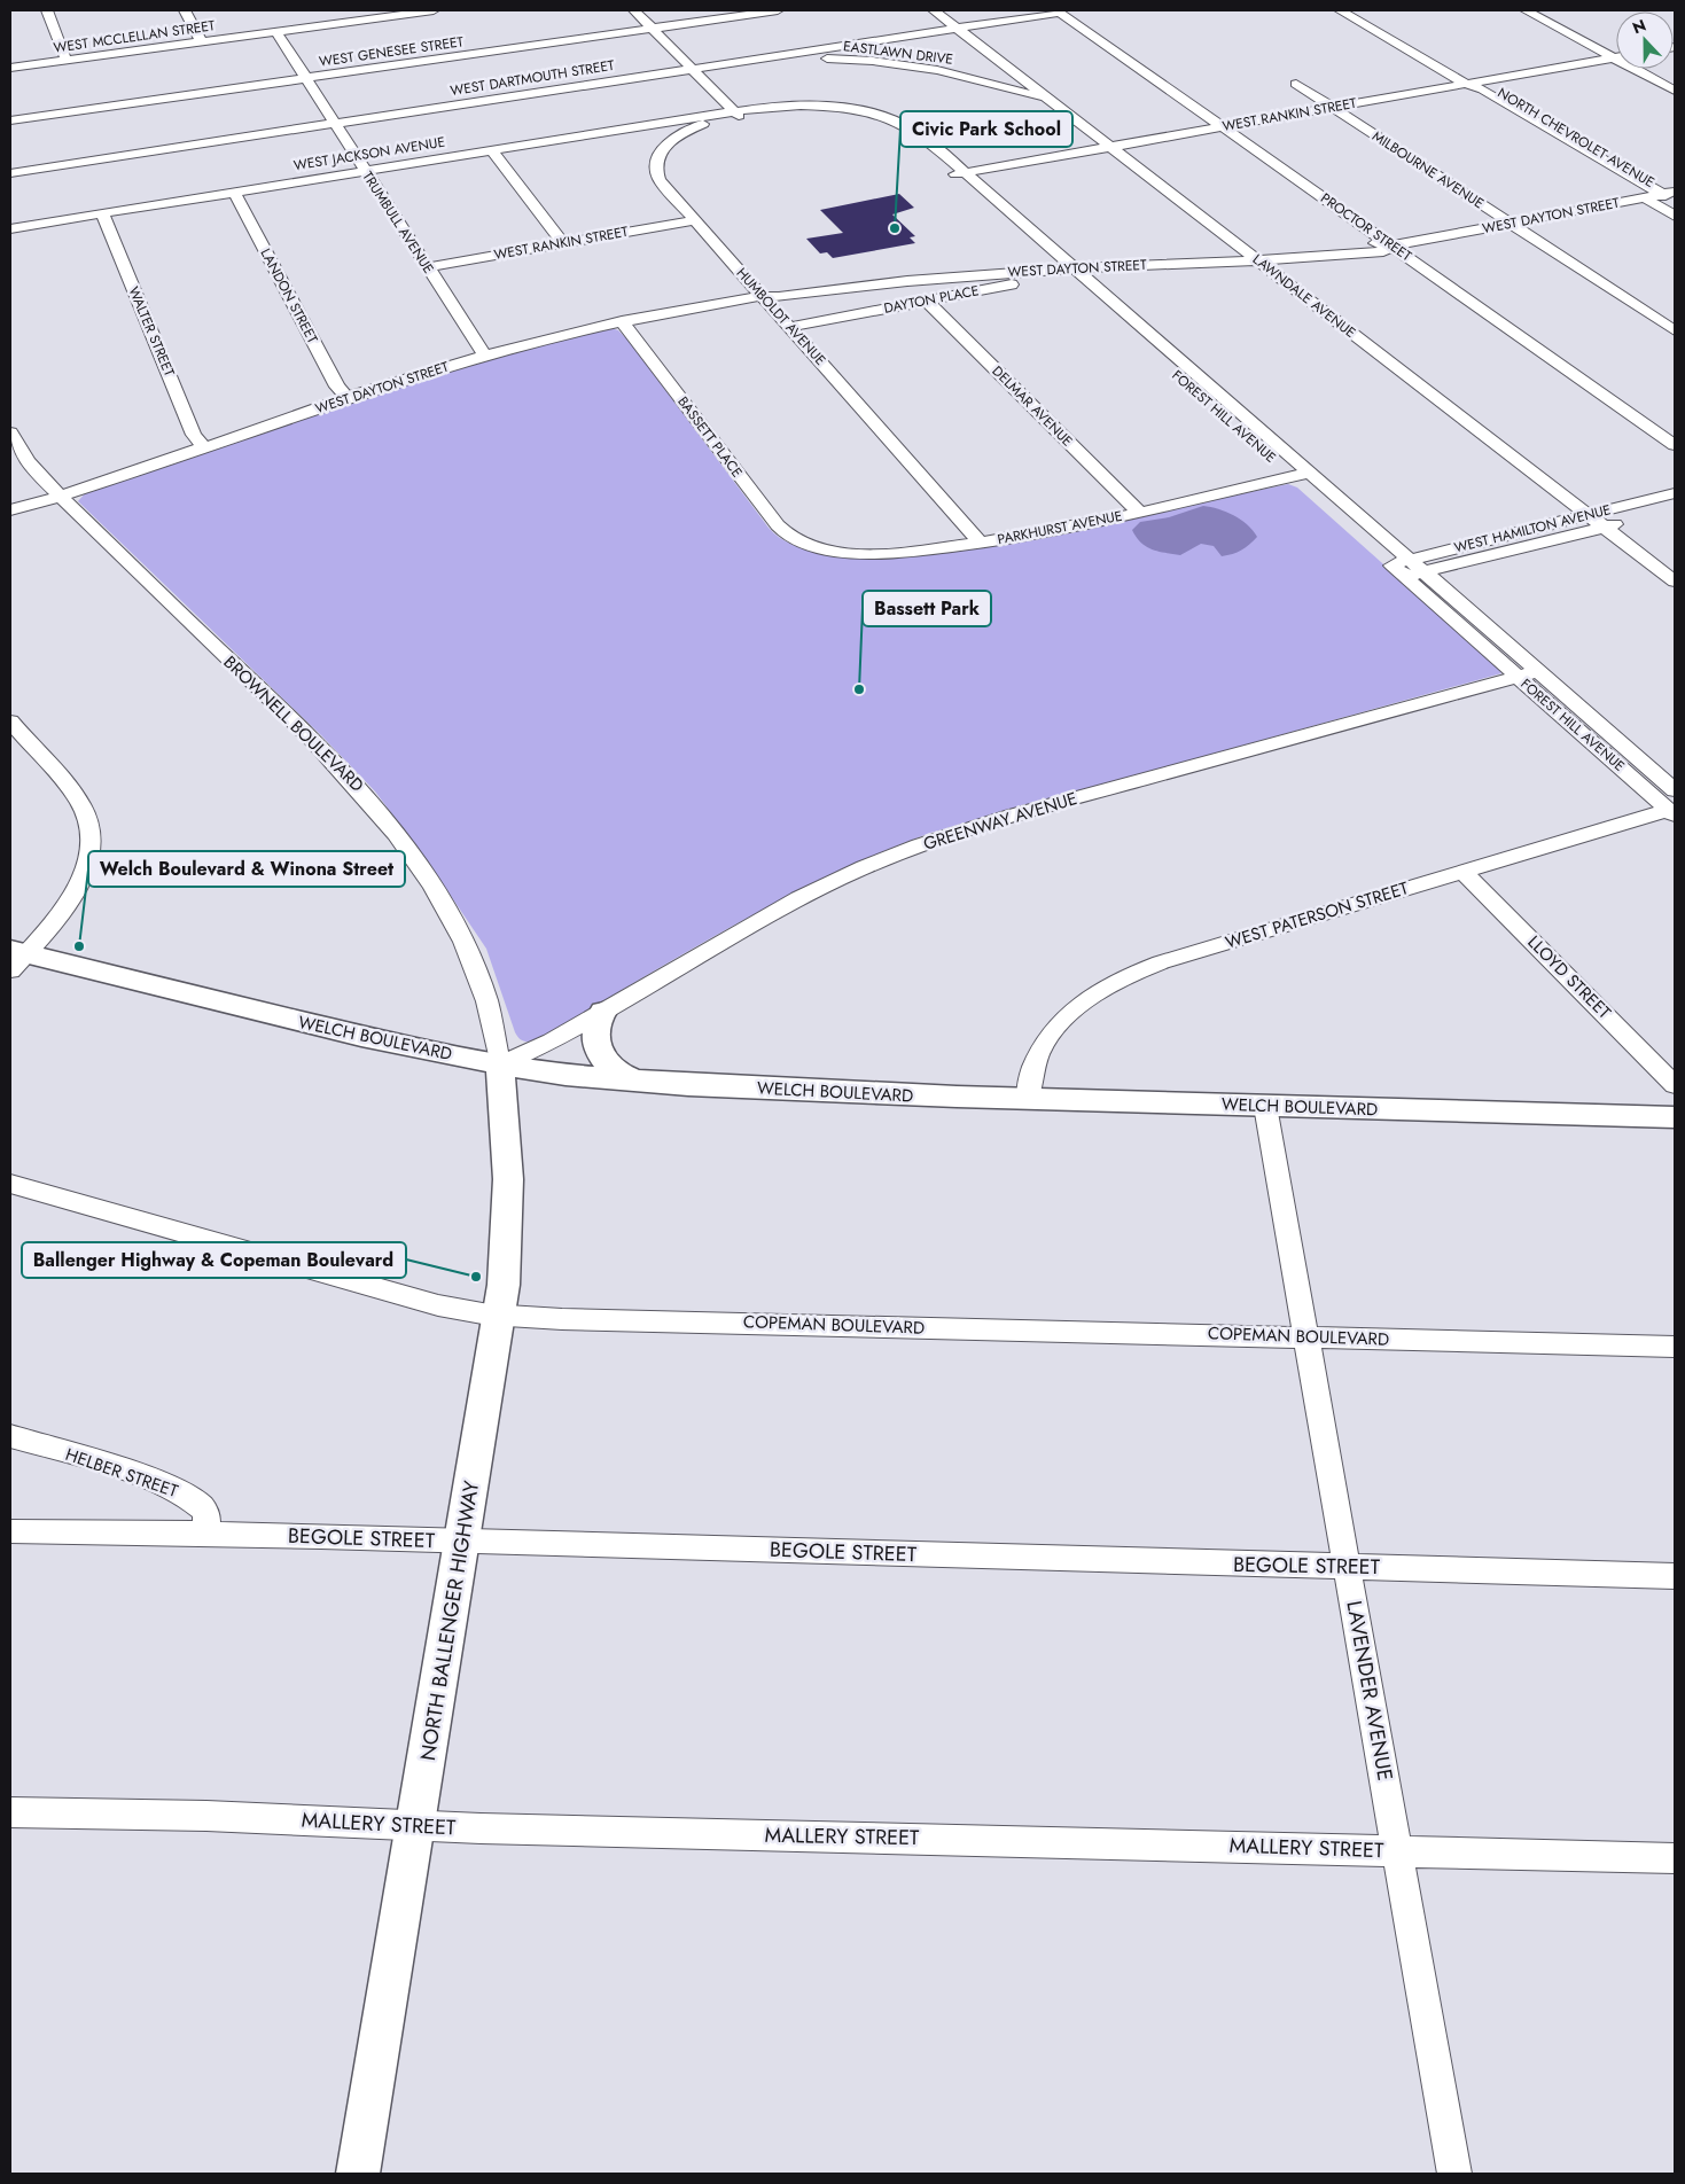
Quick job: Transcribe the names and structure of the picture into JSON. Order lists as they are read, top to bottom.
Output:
{
  "streets": {
    "main road": ["WELCH BOULEVARD", "NORTH BALLENGER HIGHWAY"],
    "street": [
      "WEST MCCLELLAN STREET",
      "WEST GENESEE STREET",
      "EASTLAWN DRIVE",
      "WEST DARTMOUTH STREET",
      "WEST RANKIN STREET",
      "NORTH CHEVROLET AVENUE",
      "WEST JACKSON AVENUE",
      "MILBOURNE AVENUE",
      "WEST DAYTON STREET",
      "TRUMBULL AVENUE",
      "PROCTOR STREET",
      "LANDON STREET",
      "LAWNDALE AVENUE",
      "DAYTON PLACE",
      "HUMBOLDT AVENUE",
      "WALTER STREET",
      "DELMAR AVENUE",
      "FOREST HILL AVENUE",
      "BASSETT PLACE",
      "PARKHURST AVENUE",
      "WEST HAMILTON AVENUE",
      "BROWNELL BOULEVARD",
      "GREENWAY AVENUE",
      "WEST PATERSON STREET",
      "LLOYD STREET",
      "COPEMAN BOULEVARD",
      "HELBER STREET",
      "BEGOLE STREET",
      "LAVENDER AVENUE",
      "MALLERY STREET"
    ]
  },
  "crossings": [
    ["WEST MCCLELLAN STREET", "TRUMBULL AVENUE"],
    ["WEST GENESEE STREET", "TRUMBULL AVENUE"],
    ["EASTLAWN DRIVE", "WEST DARTMOUTH STREET"],
    ["EASTLAWN DRIVE", "LAWNDALE AVENUE"],
    ["WEST DARTMOUTH STREET", "TRUMBULL AVENUE"],
    ["WEST DARTMOUTH STREET", "PROCTOR STREET"],
    ["WEST DARTMOUTH STREET", "LAWNDALE AVENUE"],
    ["WEST RANKIN STREET", "NORTH CHEVROLET AVENUE"],
    ["WEST RANKIN STREET", "MILBOURNE AVENUE"],
    ["WEST RANKIN STREET", "TRUMBULL AVENUE"],
    ["WEST RANKIN STREET", "PROCTOR STREET"],
    ["WEST RANKIN STREET", "LAWNDALE AVENUE"],
    ["WEST RANKIN STREET", "HUMBOLDT AVENUE"],
    ["WEST RANKIN STREET", "FOREST HILL AVENUE"],
    ["NORTH CHEVROLET AVENUE", "WEST DAYTON STREET"],
    ["WEST JACKSON AVENUE", "TRUMBULL AVENUE"],
    ["WEST JACKSON AVENUE", "LANDON STREET"],
    ["WEST JACKSON AVENUE", "HUMBOLDT AVENUE"],
    ["WEST JACKSON AVENUE", "WALTER STREET"],
    ["WEST JACKSON AVENUE", "FOREST HILL AVENUE"],
    ["MILBOURNE AVENUE", "WEST DAYTON STREET"],
    ["WEST DAYTON STREET", "TRUMBULL AVENUE"],
    ["WEST DAYTON STREET", "PROCTOR STREET"],
    ["WEST DAYTON STREET", "LANDON STREET"],
    ["WEST DAYTON STREET", "LAWNDALE AVENUE"],
    ["WEST DAYTON STREET", "DAYTON PLACE"],
    ["WEST DAYTON STREET", "HUMBOLDT AVENUE"],
    ["WEST DAYTON STREET", "WALTER STREET"],
    ["WEST DAYTON STREET", "FOREST HILL AVENUE"],
    ["WEST DAYTON STREET", "BASSETT PLACE"],
    ["WEST DAYTON STREET", "BROWNELL BOULEVARD"],
    ["LAWNDALE AVENUE", "WEST HAMILTON AVENUE"],
    ["DAYTON PLACE", "HUMBOLDT AVENUE"],
    ["DAYTON PLACE", "DELMAR AVENUE"],
    ["DAYTON PLACE", "FOREST HILL AVENUE"],
    ["HUMBOLDT AVENUE", "FOREST HILL AVENUE"],
    ["HUMBOLDT AVENUE", "PARKHURST AVENUE"],
    ["DELMAR AVENUE", "PARKHURST AVENUE"],
    ["FOREST HILL AVENUE", "PARKHURST AVENUE"],
    ["FOREST HILL AVENUE", "WEST HAMILTON AVENUE"],
    ["FOREST HILL AVENUE", "GREENWAY AVENUE"],
    ["FOREST HILL AVENUE", "WEST PATERSON STREET"],
    ["BASSETT PLACE", "PARKHURST AVENUE"],
    ["BROWNELL BOULEVARD", "GREENWAY AVENUE"],
    ["BROWNELL BOULEVARD", "WELCH BOULEVARD"],
    ["BROWNELL BOULEVARD", "NORTH BALLENGER HIGHWAY"],
    ["GREENWAY AVENUE", "WELCH BOULEVARD"],
    ["GREENWAY AVENUE", "NORTH BALLENGER HIGHWAY"],
    ["WEST PATERSON STREET", "LLOYD STREET"],
    ["WEST PATERSON STREET", "WELCH BOULEVARD"],
    ["WELCH BOULEVARD", "NORTH BALLENGER HIGHWAY"],
    ["WELCH BOULEVARD", "LAVENDER AVENUE"],
    ["COPEMAN BOULEVARD", "NORTH BALLENGER HIGHWAY"],
    ["COPEMAN BOULEVARD", "LAVENDER AVENUE"],
    ["HELBER STREET", "BEGOLE STREET"],
    ["BEGOLE STREET", "NORTH BALLENGER HIGHWAY"],
    ["BEGOLE STREET", "LAVENDER AVENUE"],
    ["NORTH BALLENGER HIGHWAY", "MALLERY STREET"],
    ["LAVENDER AVENUE", "MALLERY STREET"]
  ],
  "places": [
    "Civic Park School",
    "Bassett Park",
    "Welch Boulevard & Winona Street",
    "Ballenger Highway & Copeman Boulevard"
  ],
  "north": "top"
}
